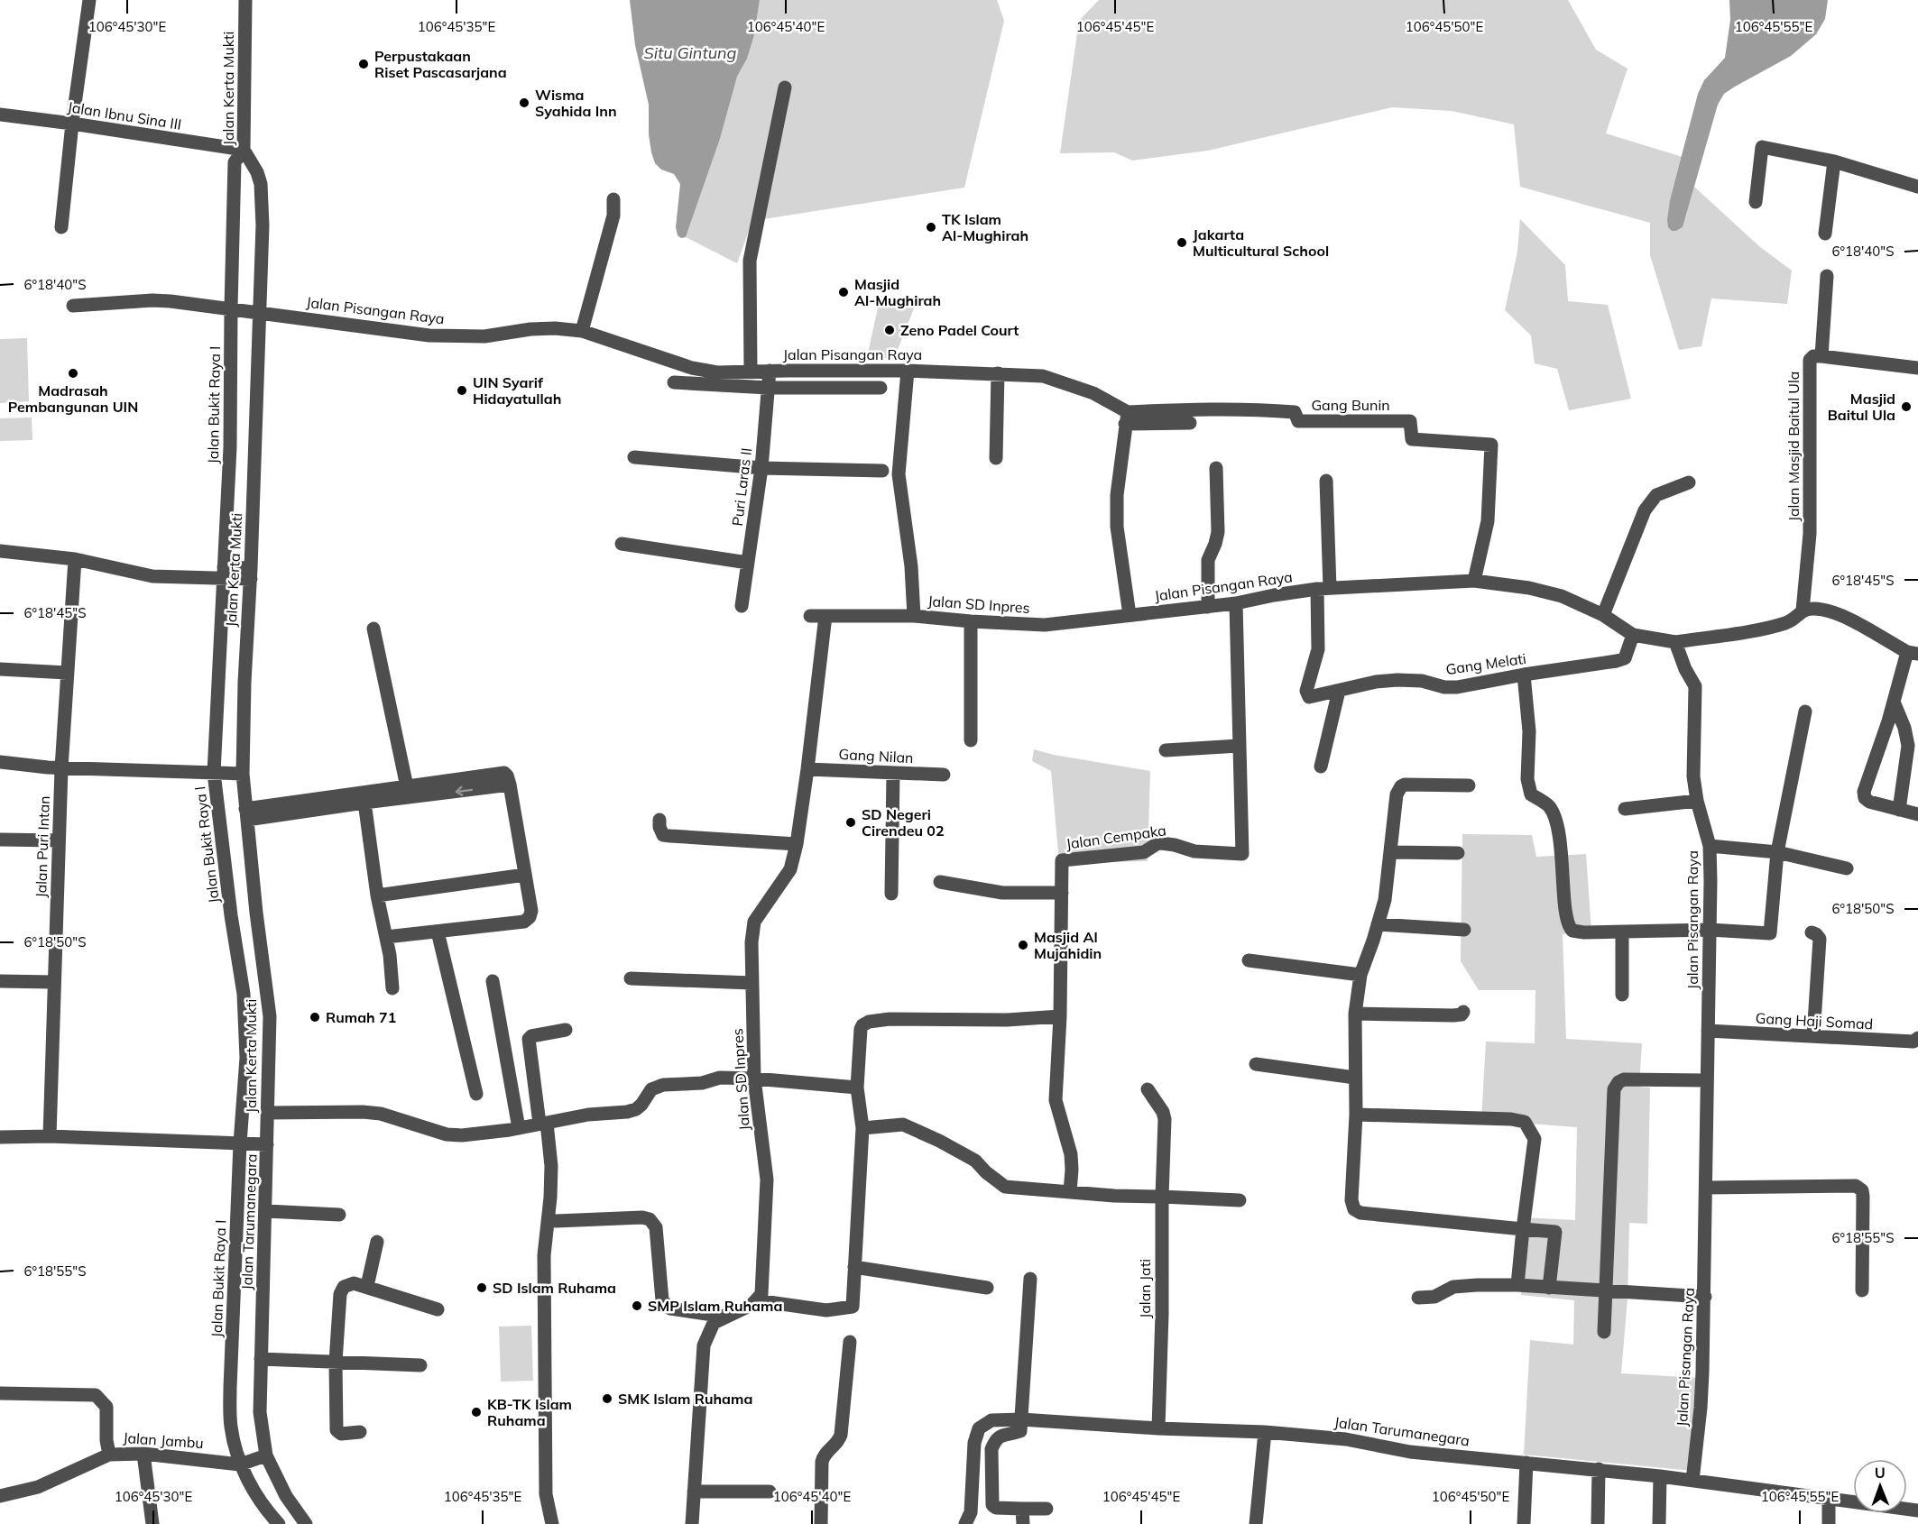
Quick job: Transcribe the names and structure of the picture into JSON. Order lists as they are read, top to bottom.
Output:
{
  "streets": {
    "street": [
      "Jalan Kerta Mukti",
      "Jalan Ibnu Sina III",
      "Jalan Pisangan Raya",
      "Jalan Bukit Raya I",
      "Gang Bunin",
      "Jalan Masjid Baitul Ula",
      "Puri Laras II",
      "Jalan SD Inpres",
      "Gang Melati",
      "Gang Nilan",
      "Jalan Cempaka",
      "Jalan Puri Intan",
      "Gang Haji Somad",
      "Jalan Tarumanegara",
      "Jalan Jati",
      "Jalan Jambu"
    ]
  },
  "crossings": [
    ["Jalan Kerta Mukti", "Jalan Ibnu Sina III"],
    ["Jalan Kerta Mukti", "Jalan Pisangan Raya"],
    ["Jalan Kerta Mukti", "Jalan Bukit Raya I"],
    ["Jalan Kerta Mukti", "Jalan Tarumanegara"],
    ["Jalan Ibnu Sina III", "Jalan Bukit Raya I"],
    ["Jalan Pisangan Raya", "Jalan Bukit Raya I"],
    ["Jalan Pisangan Raya", "Gang Bunin"],
    ["Jalan Pisangan Raya", "Puri Laras II"],
    ["Jalan Pisangan Raya", "Jalan SD Inpres"],
    ["Jalan Pisangan Raya", "Gang Melati"],
    ["Jalan Pisangan Raya", "Jalan Cempaka"],
    ["Jalan Pisangan Raya", "Gang Haji Somad"],
    ["Jalan Pisangan Raya", "Jalan Tarumanegara"],
    ["Jalan Bukit Raya I", "Jalan Tarumanegara"],
    ["Jalan Bukit Raya I", "Jalan Jambu"],
    ["Jalan SD Inpres", "Gang Nilan"],
    ["Jalan Puri Intan", "Jalan Tarumanegara"],
    ["Jalan Tarumanegara", "Jalan Jati"],
    ["Jalan Tarumanegara", "Jalan Jambu"]
  ],
  "water": ["Situ Gintung"],
  "places": [
    "Perpustakaan Riset Pascasarjana",
    "Wisma Syahida Inn",
    "TK Islam Al-Mughirah",
    "Jakarta Multicultural School",
    "Masjid Al-Mughirah",
    "Zeno Padel Court",
    "Madrasah Pembangunan UIN",
    "UIN Syarif Hidayatullah",
    "Masjid Baitul Ula",
    "SD Negeri Cirendeu 02",
    "Masjid Al Mujahidin",
    "Rumah 71",
    "SD Islam Ruhama",
    "SMP Islam Ruhama",
    "SMK Islam Ruhama",
    "KB-TK Islam Ruhama"
  ],
  "north": "top",
  "coordinates": [
    "106°45'30\"E",
    "106°45'35\"E",
    "106°45'40\"E",
    "106°45'45\"E",
    "106°45'50\"E",
    "106°45'55\"E",
    "6°18'40\"S",
    "6°18'45\"S",
    "6°18'50\"S",
    "6°18'55\"S"
  ]
}
